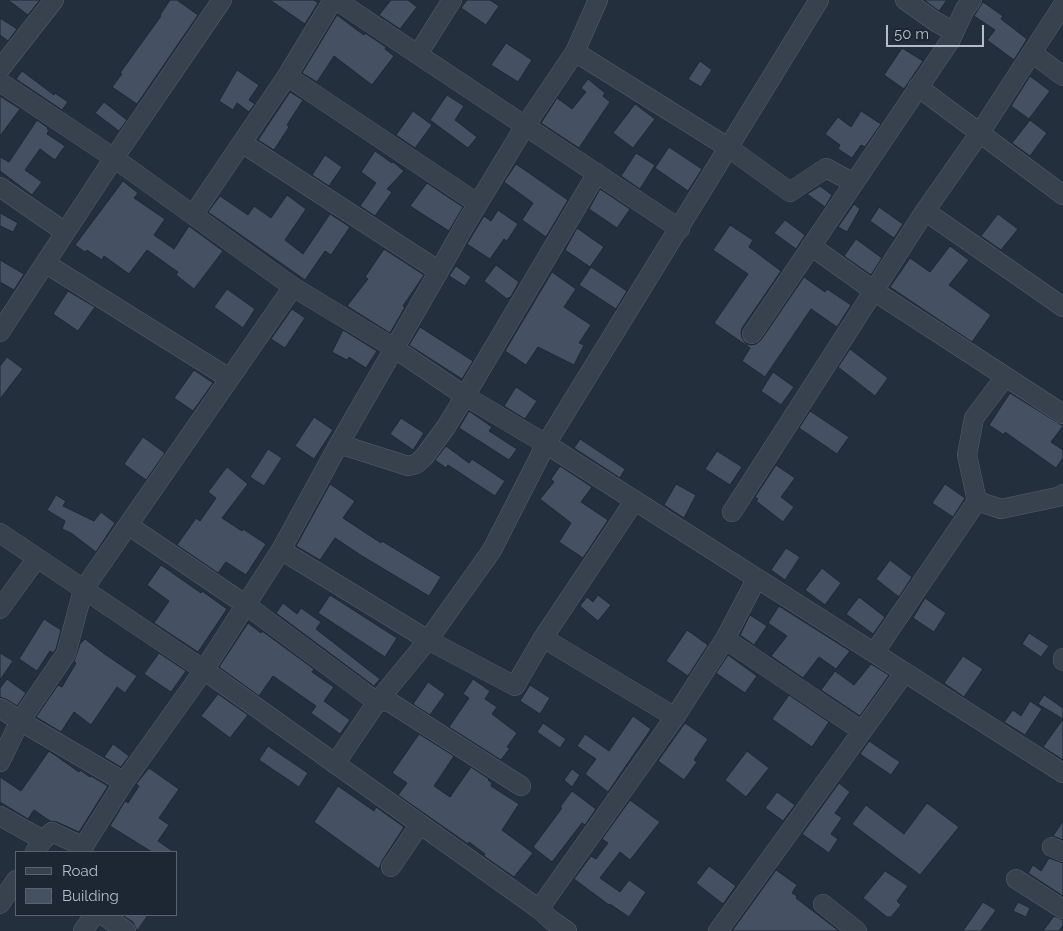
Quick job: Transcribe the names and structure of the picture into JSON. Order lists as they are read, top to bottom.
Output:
{
  "legend": ["Road", "Building"],
  "scale_bar": "50 m"
}
